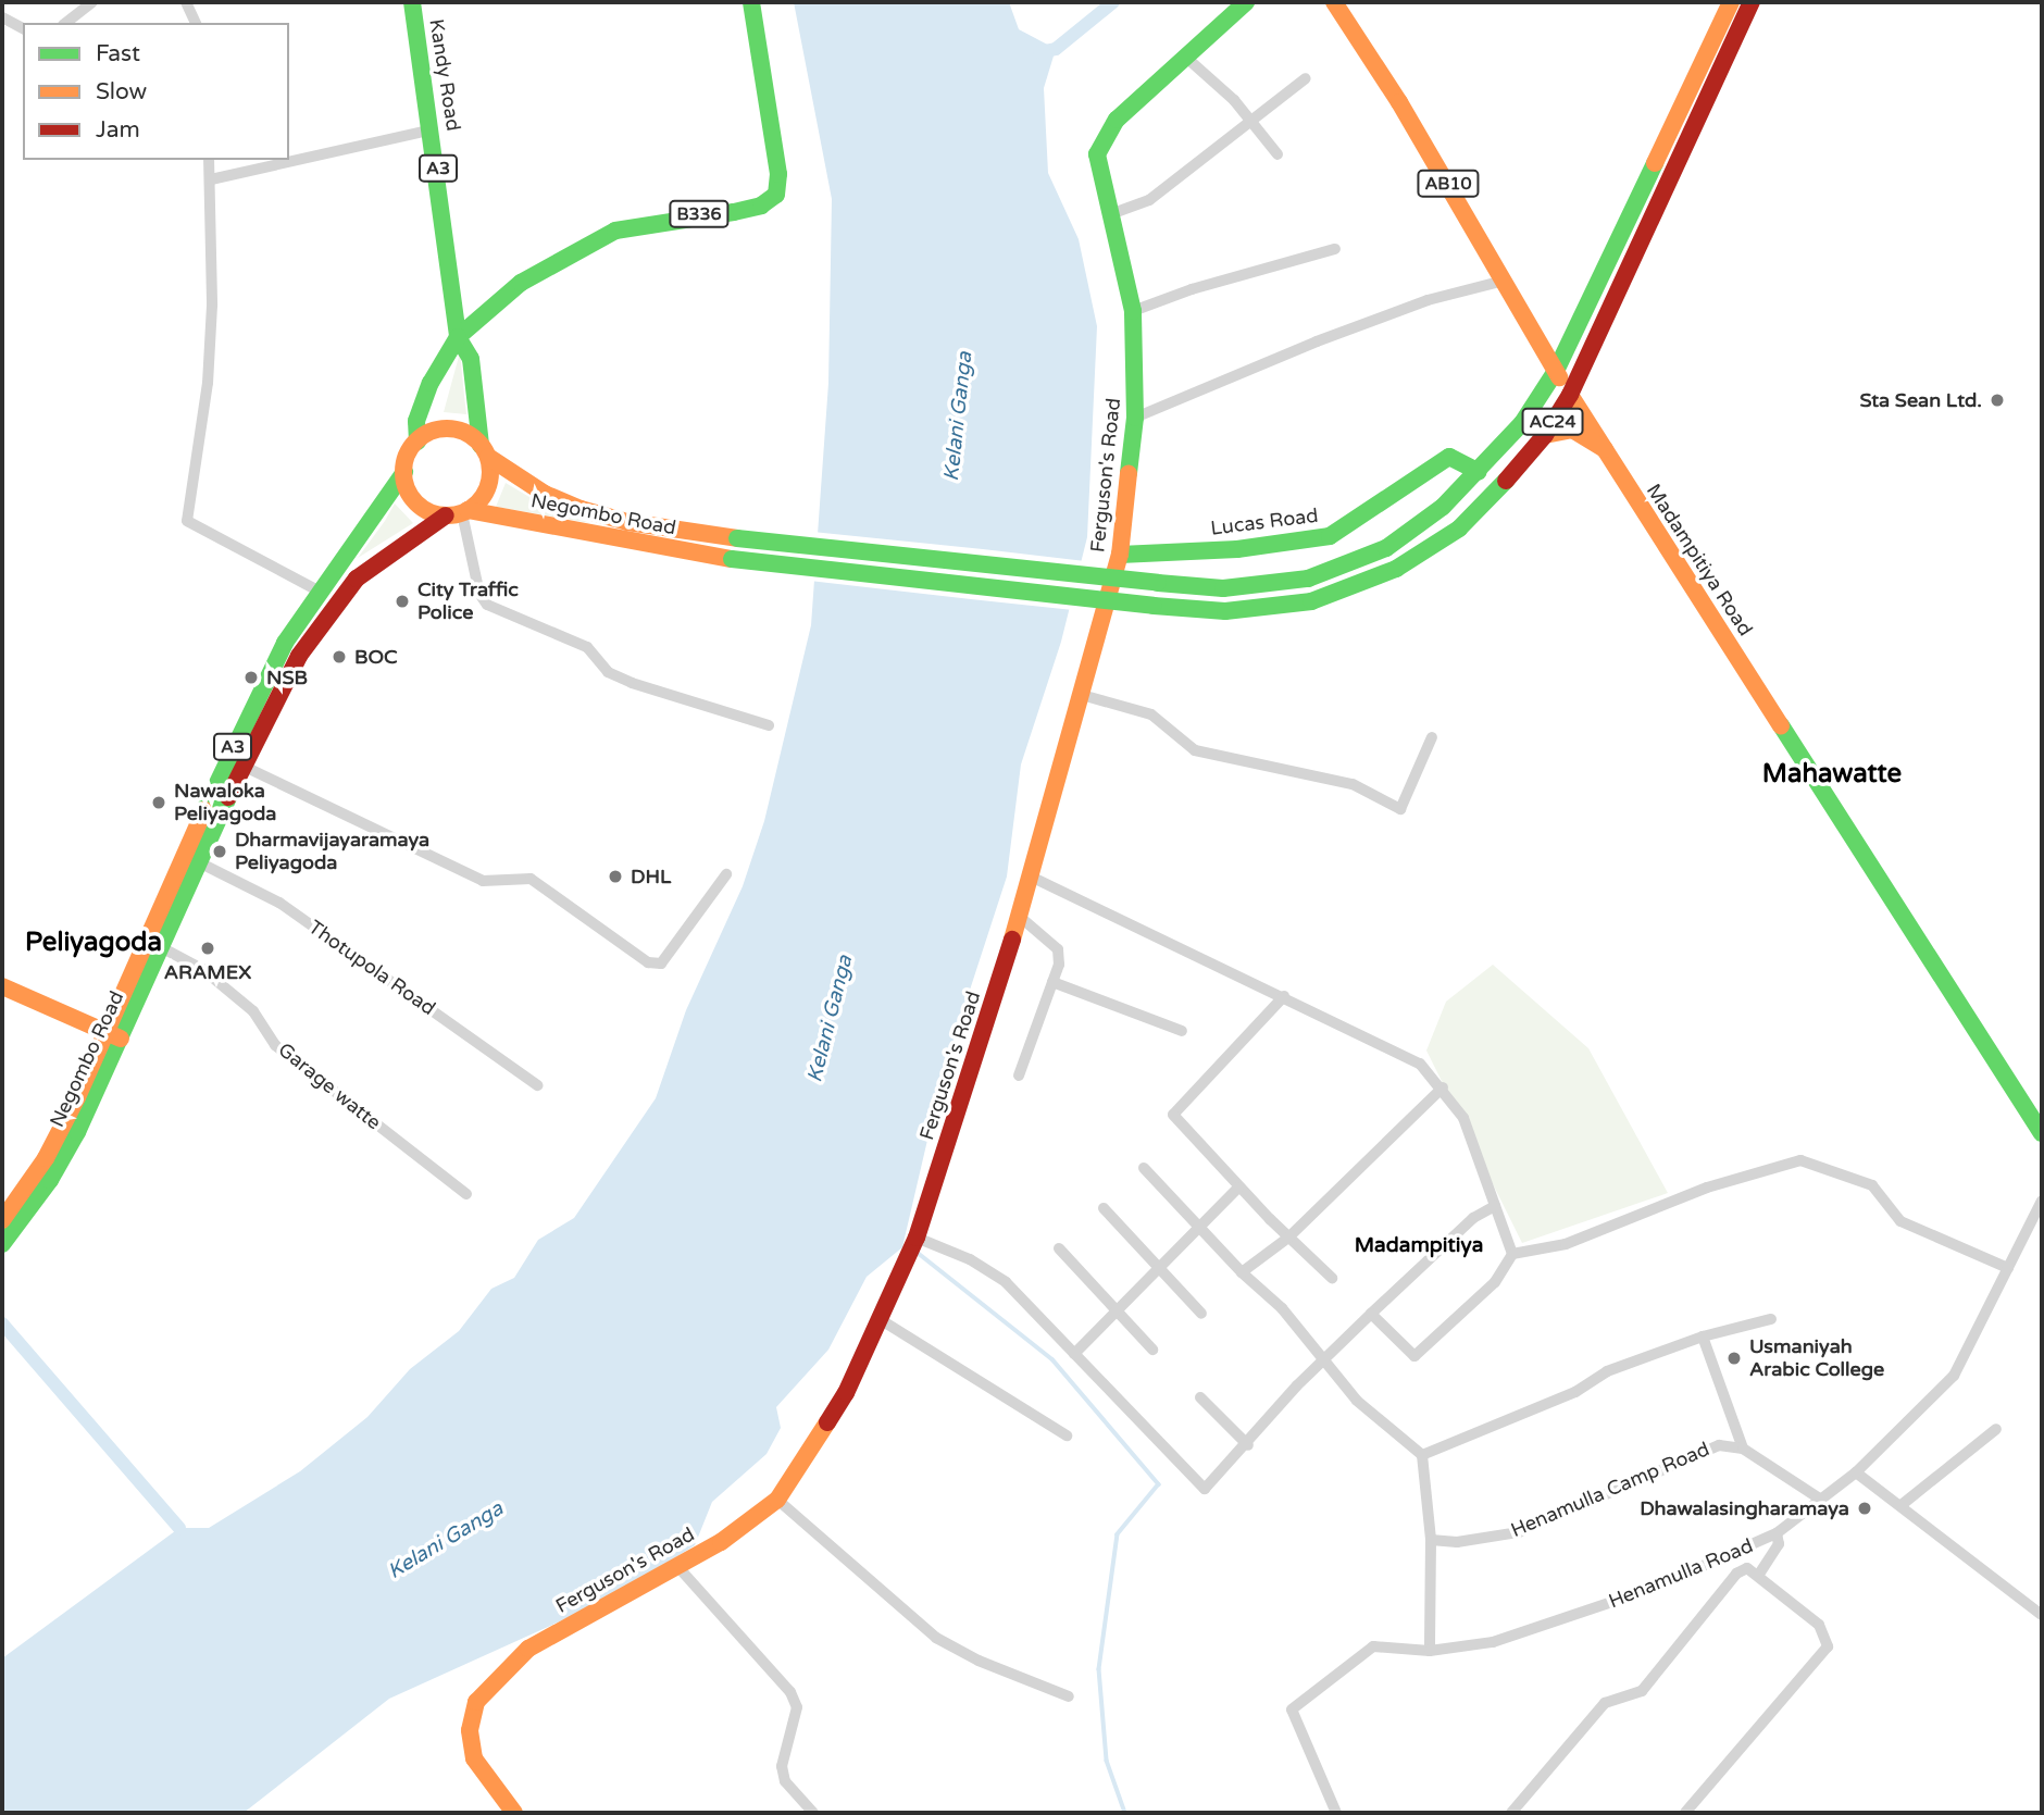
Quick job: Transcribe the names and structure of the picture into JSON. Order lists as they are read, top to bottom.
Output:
{
  "streets": {
    "main road": [
      "Kandy Road",
      "A3",
      "AB10",
      "B336",
      "AC24",
      "Ferguson's Road",
      "Negombo Road",
      "Lucas Road",
      "Madampitiya Road"
    ],
    "street": [
      "Thotupola Road",
      "Garage watte",
      "Henamulla Camp Road",
      "Henamulla Road"
    ]
  },
  "crossings": [
    ["Kandy Road", "B336"],
    ["Kandy Road", "Negombo Road"],
    ["AC24", "Negombo Road"],
    ["AC24", "Lucas Road"],
    ["AC24", "Madampitiya Road"],
    ["Ferguson's Road", "Lucas Road"],
    ["Negombo Road", "Lucas Road"],
    ["Negombo Road", "Thotupola Road"],
    ["Negombo Road", "Garage watte"]
  ],
  "districts": ["Mahawatte", "Peliyagoda", "Madampitiya"],
  "water": ["Kelani Ganga"],
  "places": [
    "Sta Sean Ltd.",
    "City Traffic Police",
    "BOC",
    "NSB",
    "Nawaloka Peliyagoda",
    "Dharmavijayaramaya Peliyagoda",
    "DHL",
    "ARAMEX",
    "Usmaniyah Arabic College",
    "Dhawalasingharamaya"
  ],
  "legend": ["Fast", "Slow", "Jam"]
}
